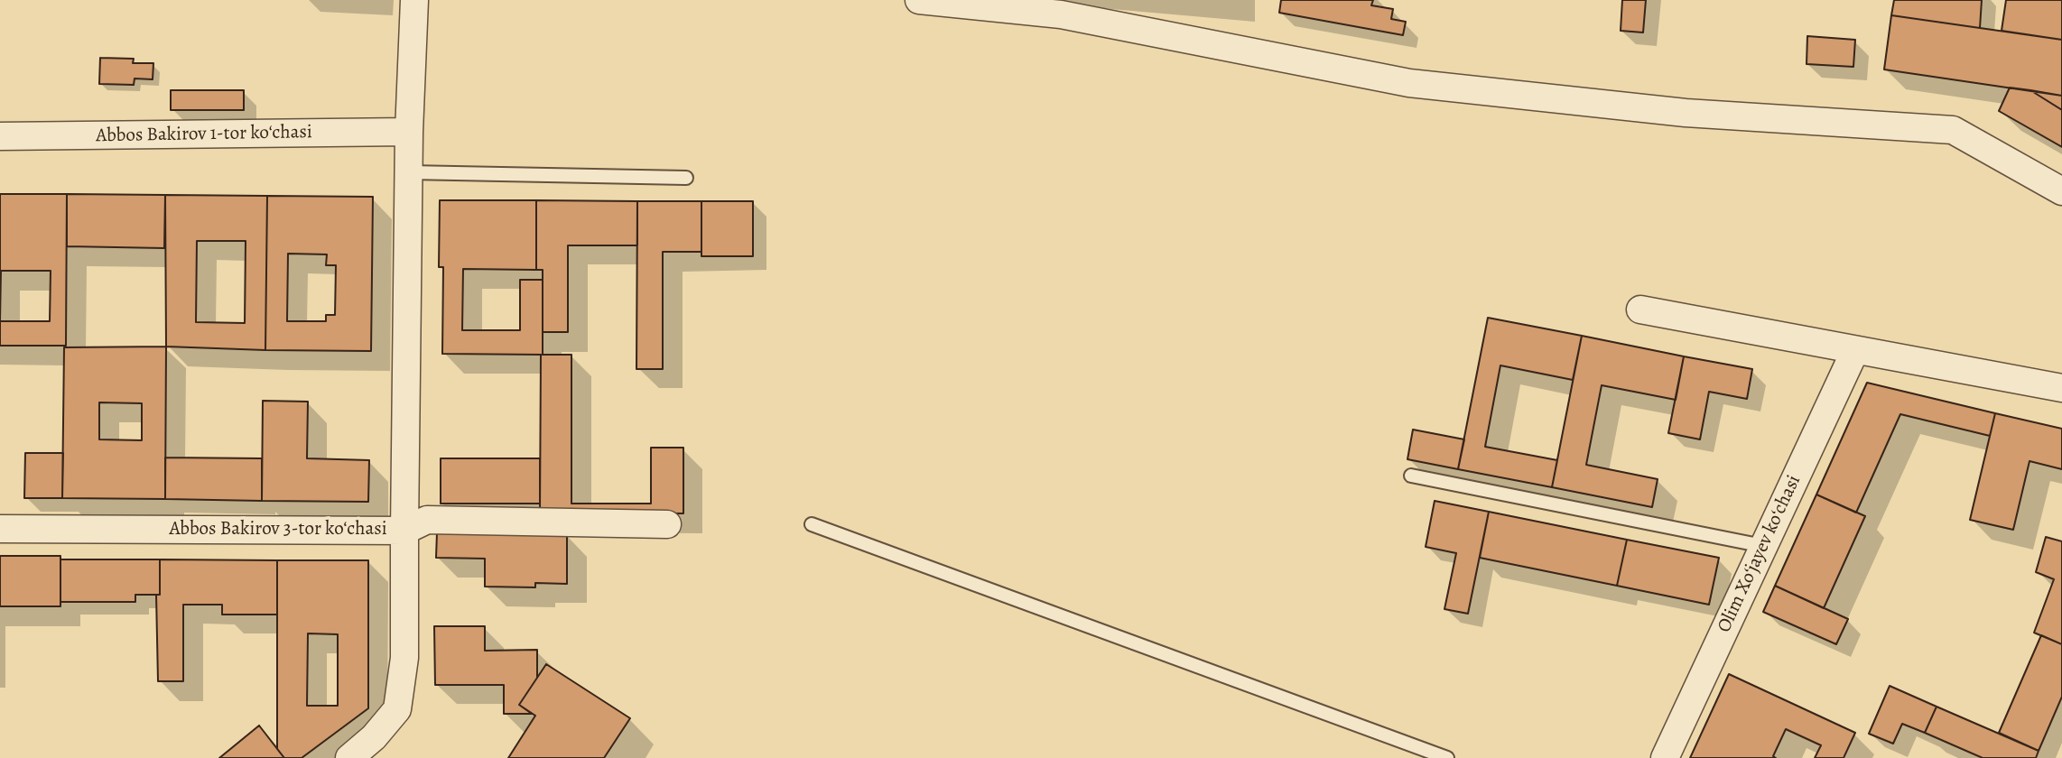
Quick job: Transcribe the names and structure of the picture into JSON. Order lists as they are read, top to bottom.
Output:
{
  "streets": {
    "street": ["Abbos Bakirov 1-tor koʻchasi", "Abbos Bakirov 3-tor koʻchasi", "Olim Xoʻjayev koʻchasi"]
  }
}
